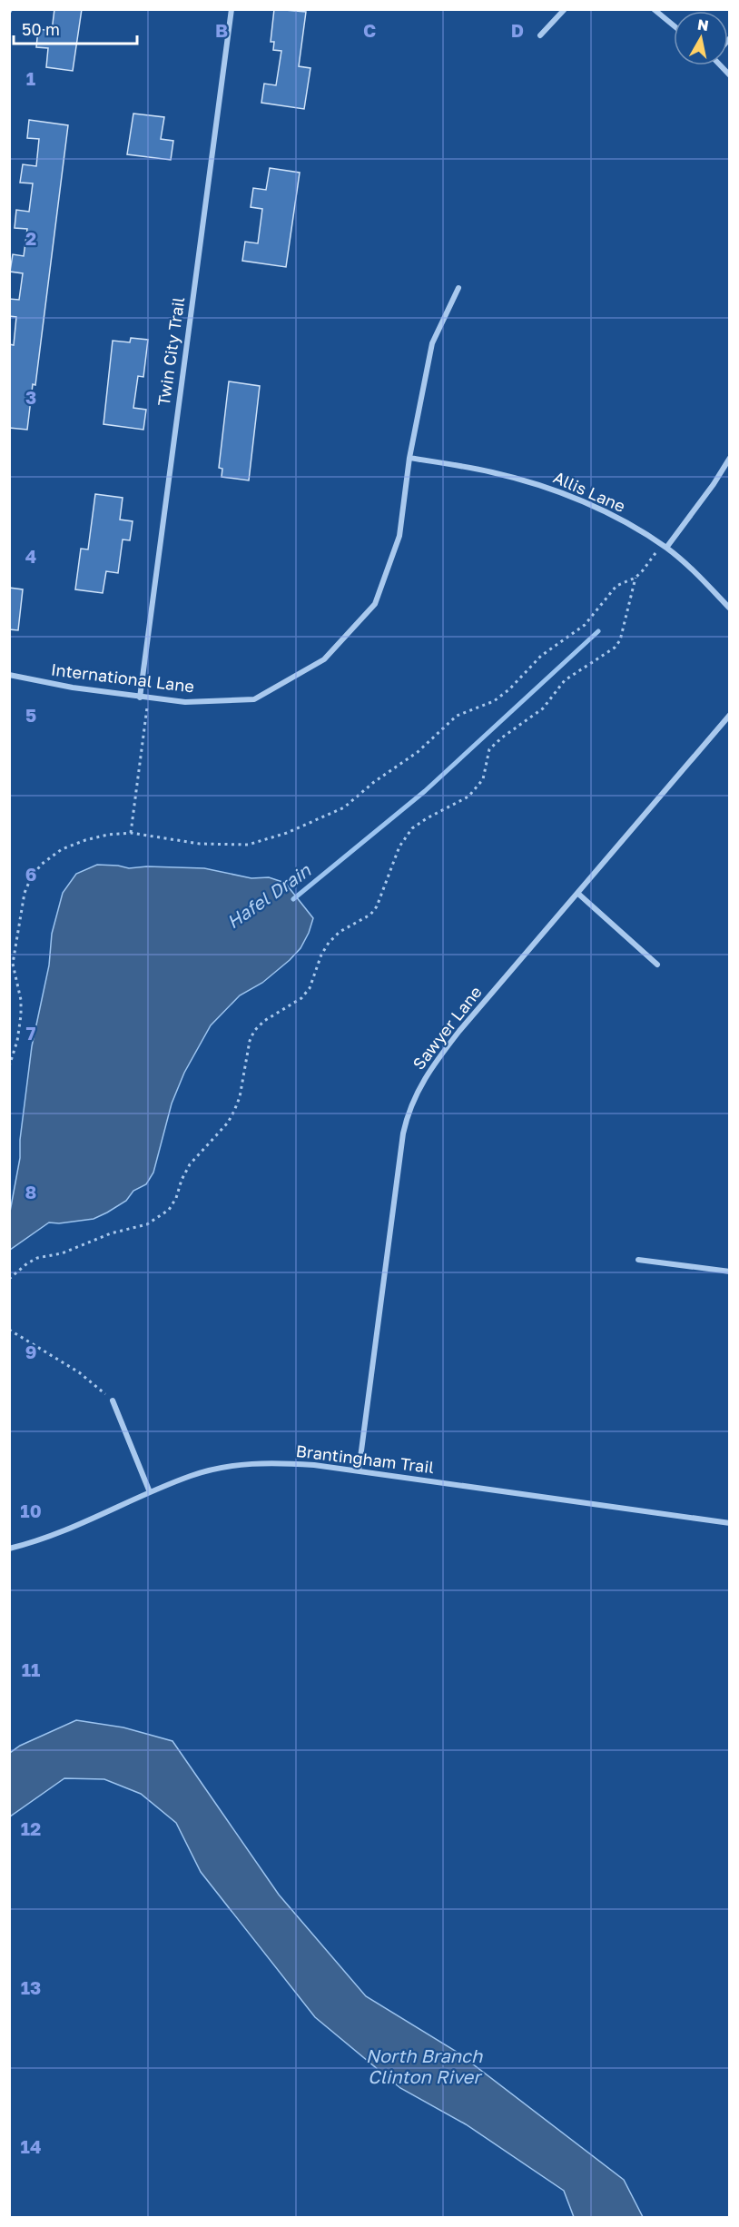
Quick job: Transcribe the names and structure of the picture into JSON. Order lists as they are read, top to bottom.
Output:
{
  "streets": {
    "street": [
      "Twin City Trail",
      "Allis Lane",
      "International Lane",
      "Sawyer Lane",
      "Brantingham Trail"
    ]
  },
  "crossings": [
    ["Twin City Trail", "International Lane"],
    ["Allis Lane", "International Lane"],
    ["Sawyer Lane", "Brantingham Trail"]
  ],
  "water": ["Hafel Drain", "North Branch Clinton River"],
  "scale_bar": "50 m",
  "north": "top",
  "grid": {
    "columns": ["B", "C", "D"],
    "rows": [
      "1",
      "2",
      "3",
      "4",
      "5",
      "6",
      "7",
      "8",
      "9",
      "10",
      "11",
      "12",
      "13",
      "14"
    ]
  }
}
